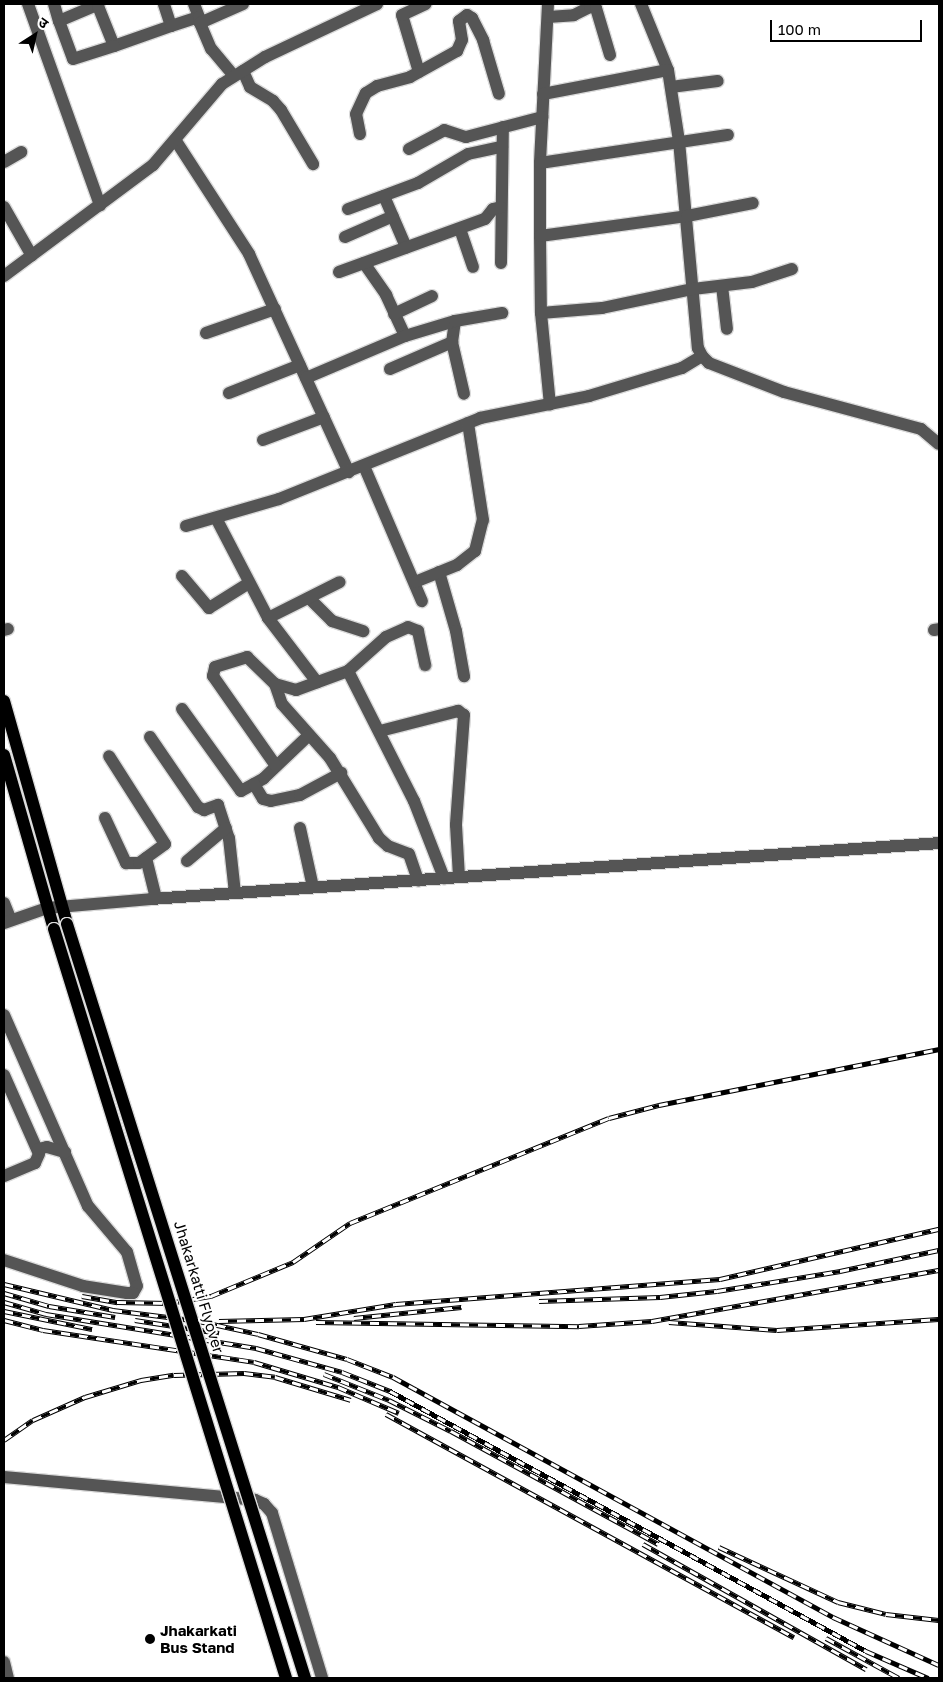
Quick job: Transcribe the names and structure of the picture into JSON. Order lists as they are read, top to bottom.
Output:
{
  "streets": {
    "main road": ["Jhakarkatti Flyover"]
  },
  "places": ["Jhakarkati Bus Stand"],
  "scale_bar": "100 m",
  "north": "top right"
}
